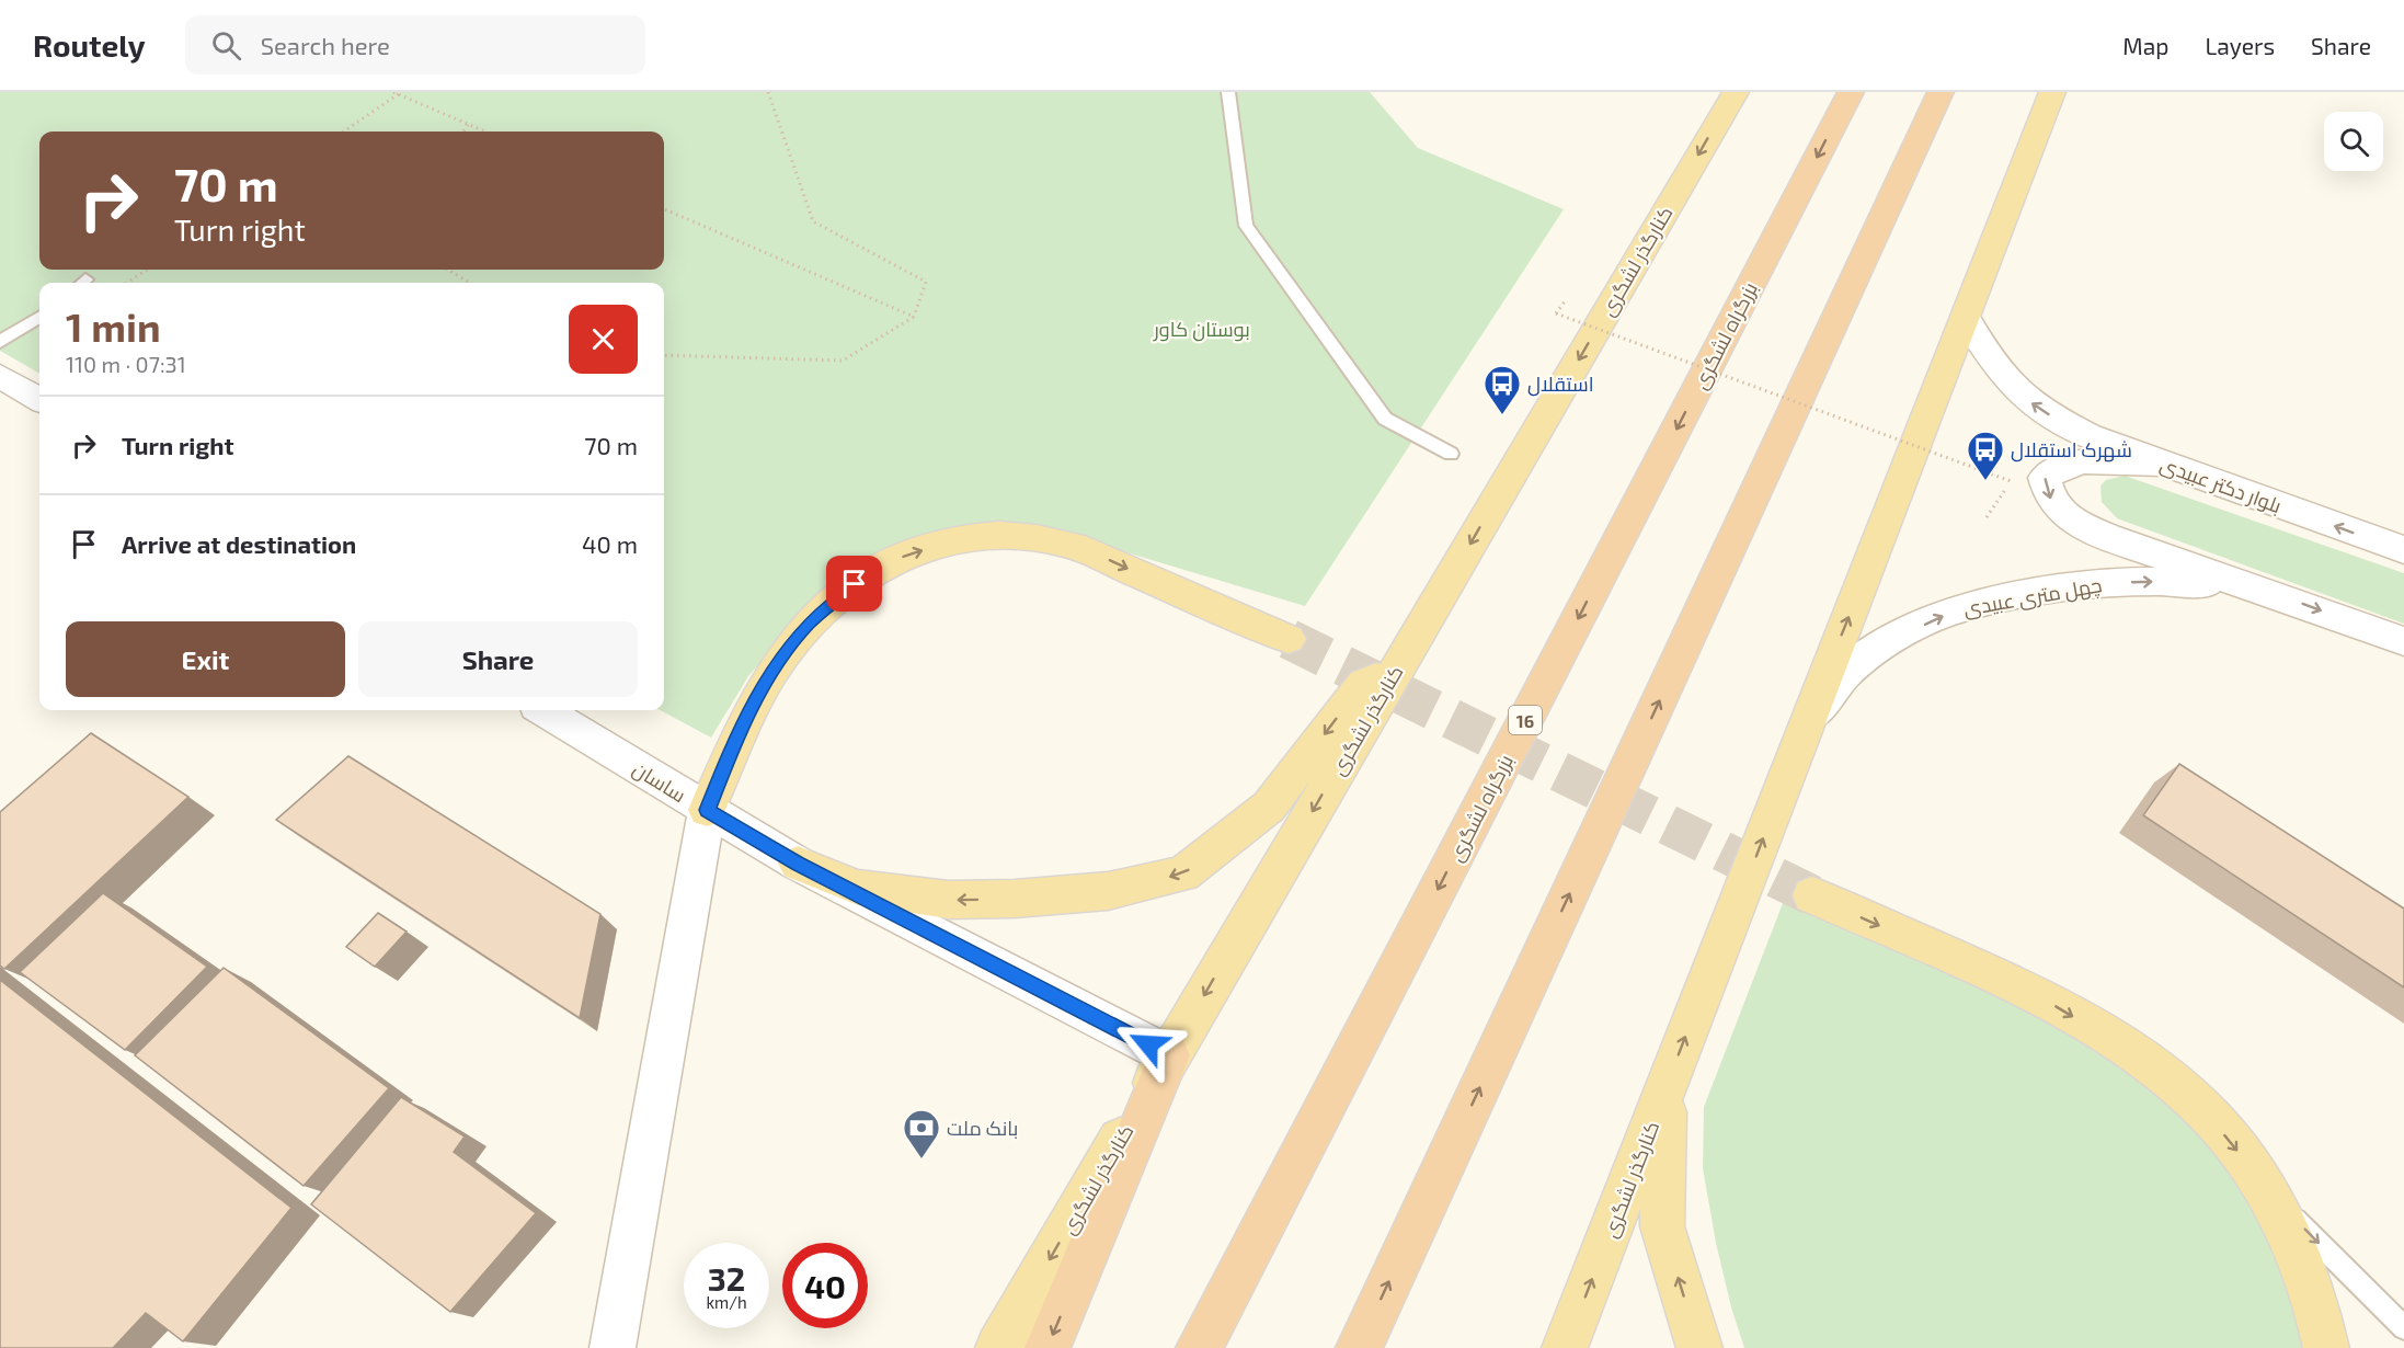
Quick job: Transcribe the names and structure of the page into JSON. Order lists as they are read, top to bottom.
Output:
{
  "streets": {
    "highway": ["بزرگراه لشگری", "16"],
    "main road": [
      "کنارگذر لشگری",
      "بلوار دکتر عبیدی",
      "چهل متری عبیدی",
      "ساسان"
    ]
  },
  "crossings": [
    ["کنارگذر لشگری", "بلوار دکتر عبیدی"],
    ["کنارگذر لشگری", "چهل متری عبیدی"],
    ["کنارگذر لشگری", "ساسان"]
  ],
  "one_way": ["بلوار دکتر عبیدی", "چهل متری عبیدی"],
  "parks": ["بوستان کاور"],
  "places": {
    "bus stop": ["استقلال", "شهرک استقلال"],
    "bank": ["بانک ملت"]
  },
  "page": {
    "header": "Routely",
    "search": "Search here",
    "nav": ["Map", "Layers", "Share"],
    "turn": ["70 m", "Turn right"],
    "heading": ["1 min", "110 m · 07:31"],
    "list": [
      {
        "name": "Turn right",
        "value": "70 m"
      },
      {
        "name": "Arrive at destination",
        "value": "40 m"
      }
    ],
    "buttons": ["Exit", "Share"],
    "speed": "32 km/h",
    "limit": "40"
  }
}
